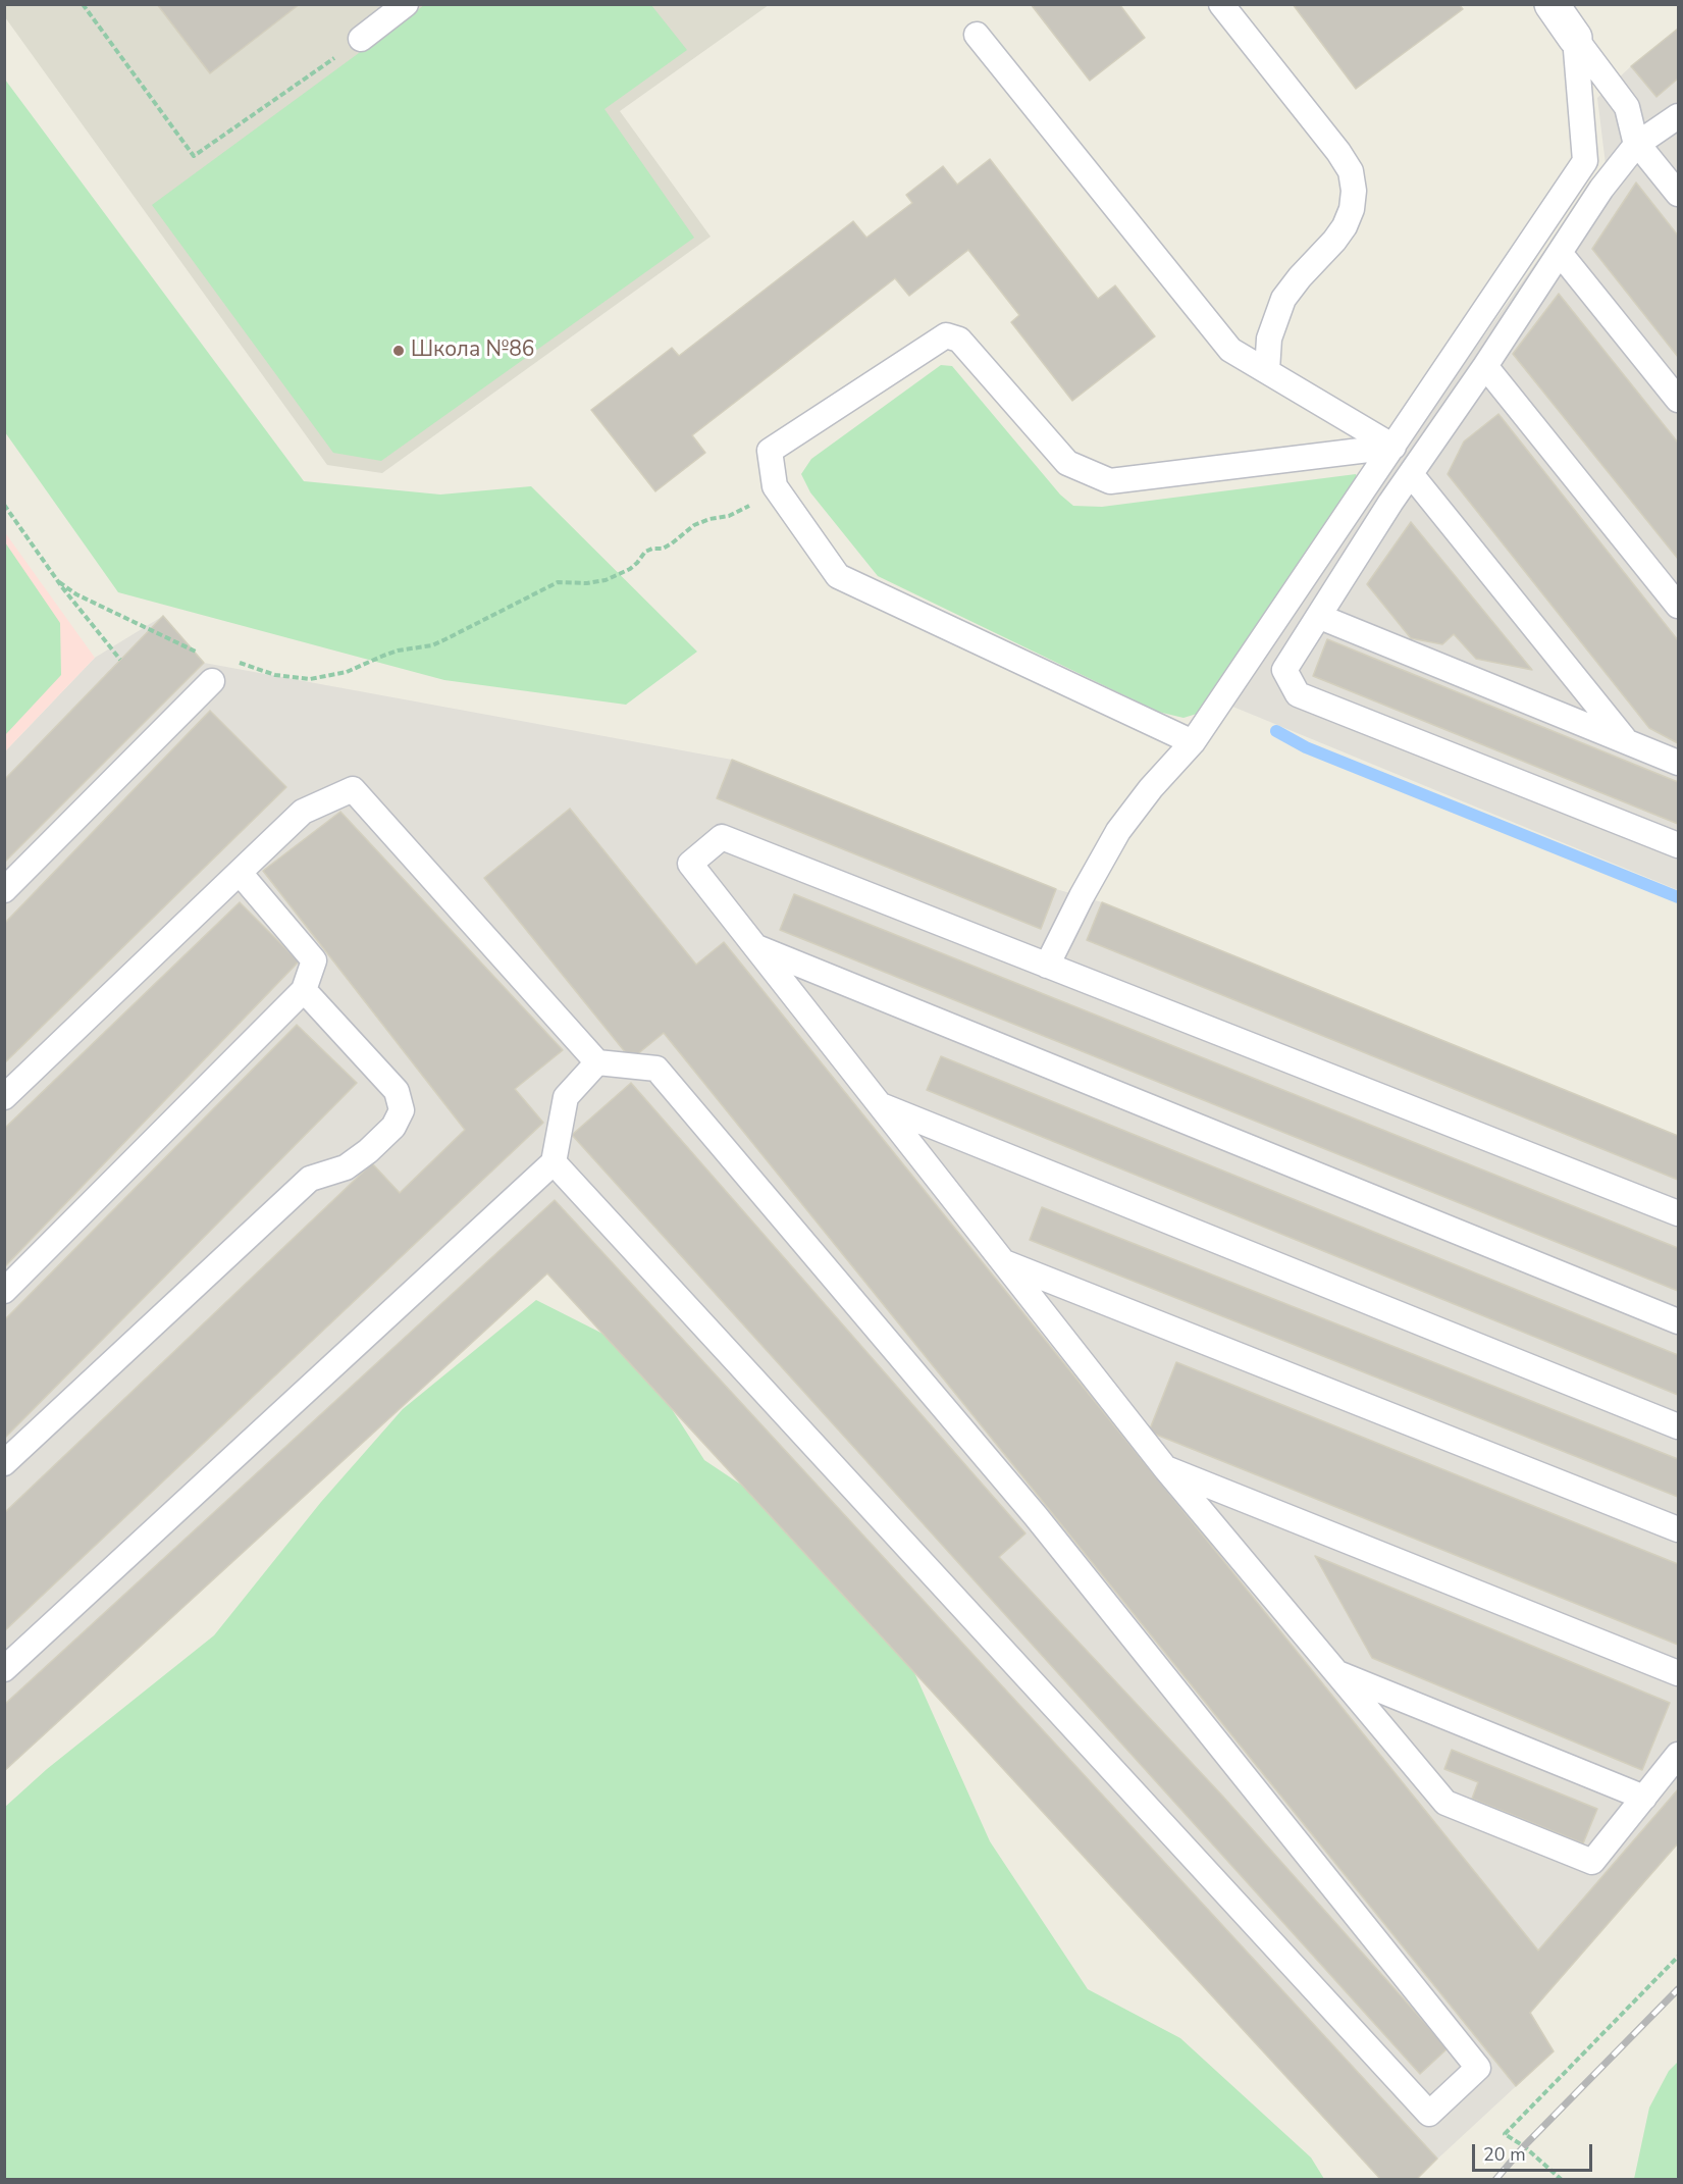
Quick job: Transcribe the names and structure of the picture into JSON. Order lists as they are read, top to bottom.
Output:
{
  "places": ["Школа №86"],
  "scale_bar": "20 m"
}
